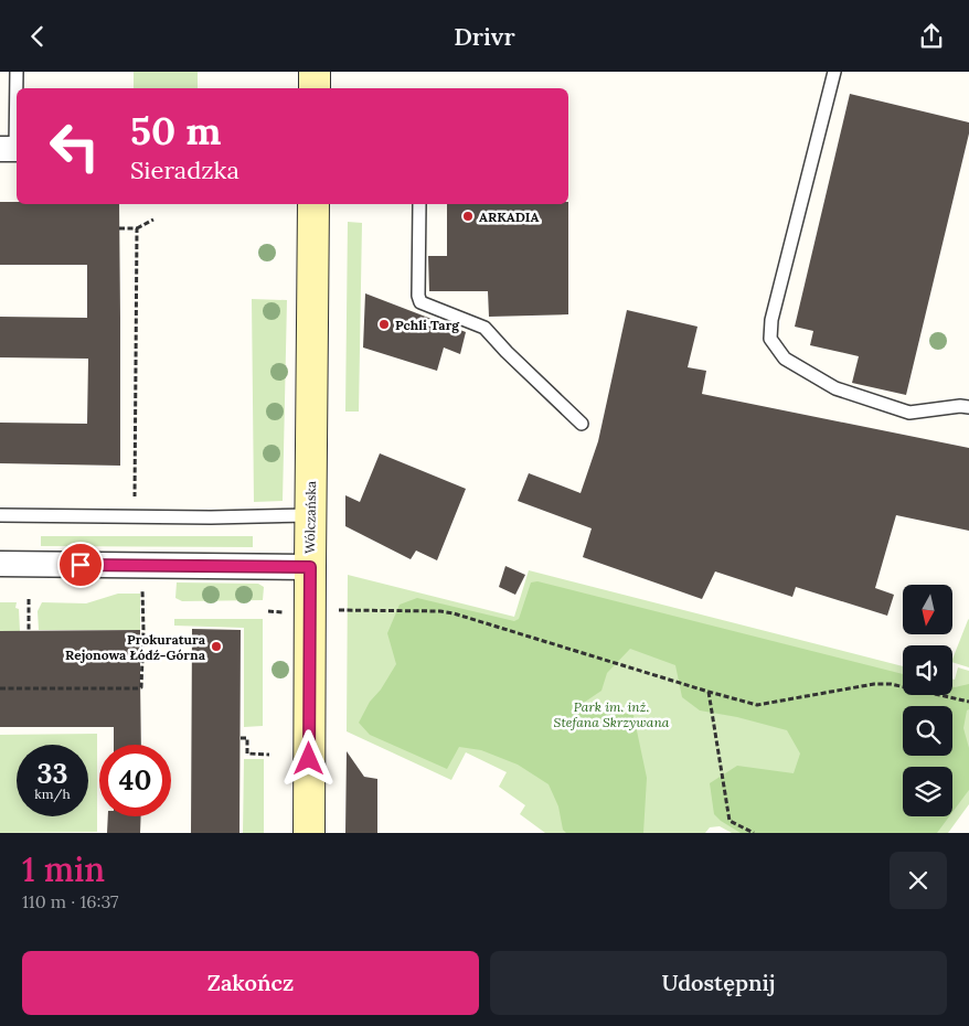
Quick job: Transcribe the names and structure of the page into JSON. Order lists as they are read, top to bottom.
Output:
{
  "streets": {
    "street": ["Wólczańska"]
  },
  "parks": ["Park im. inż. Stefana Skrzywana"],
  "places": ["ARKADIA", "Pchli Targ", "Prokuratura Rejonowa Łódź-Górna"],
  "north": "bottom",
  "page": {
    "header": "Drivr",
    "turn": ["50 m", "Sieradzka"],
    "speed": "33 km/h",
    "limit": "40",
    "heading": ["1 min", "110 m · 16:37"],
    "buttons": ["Zakończ", "Udostępnij"]
  }
}
